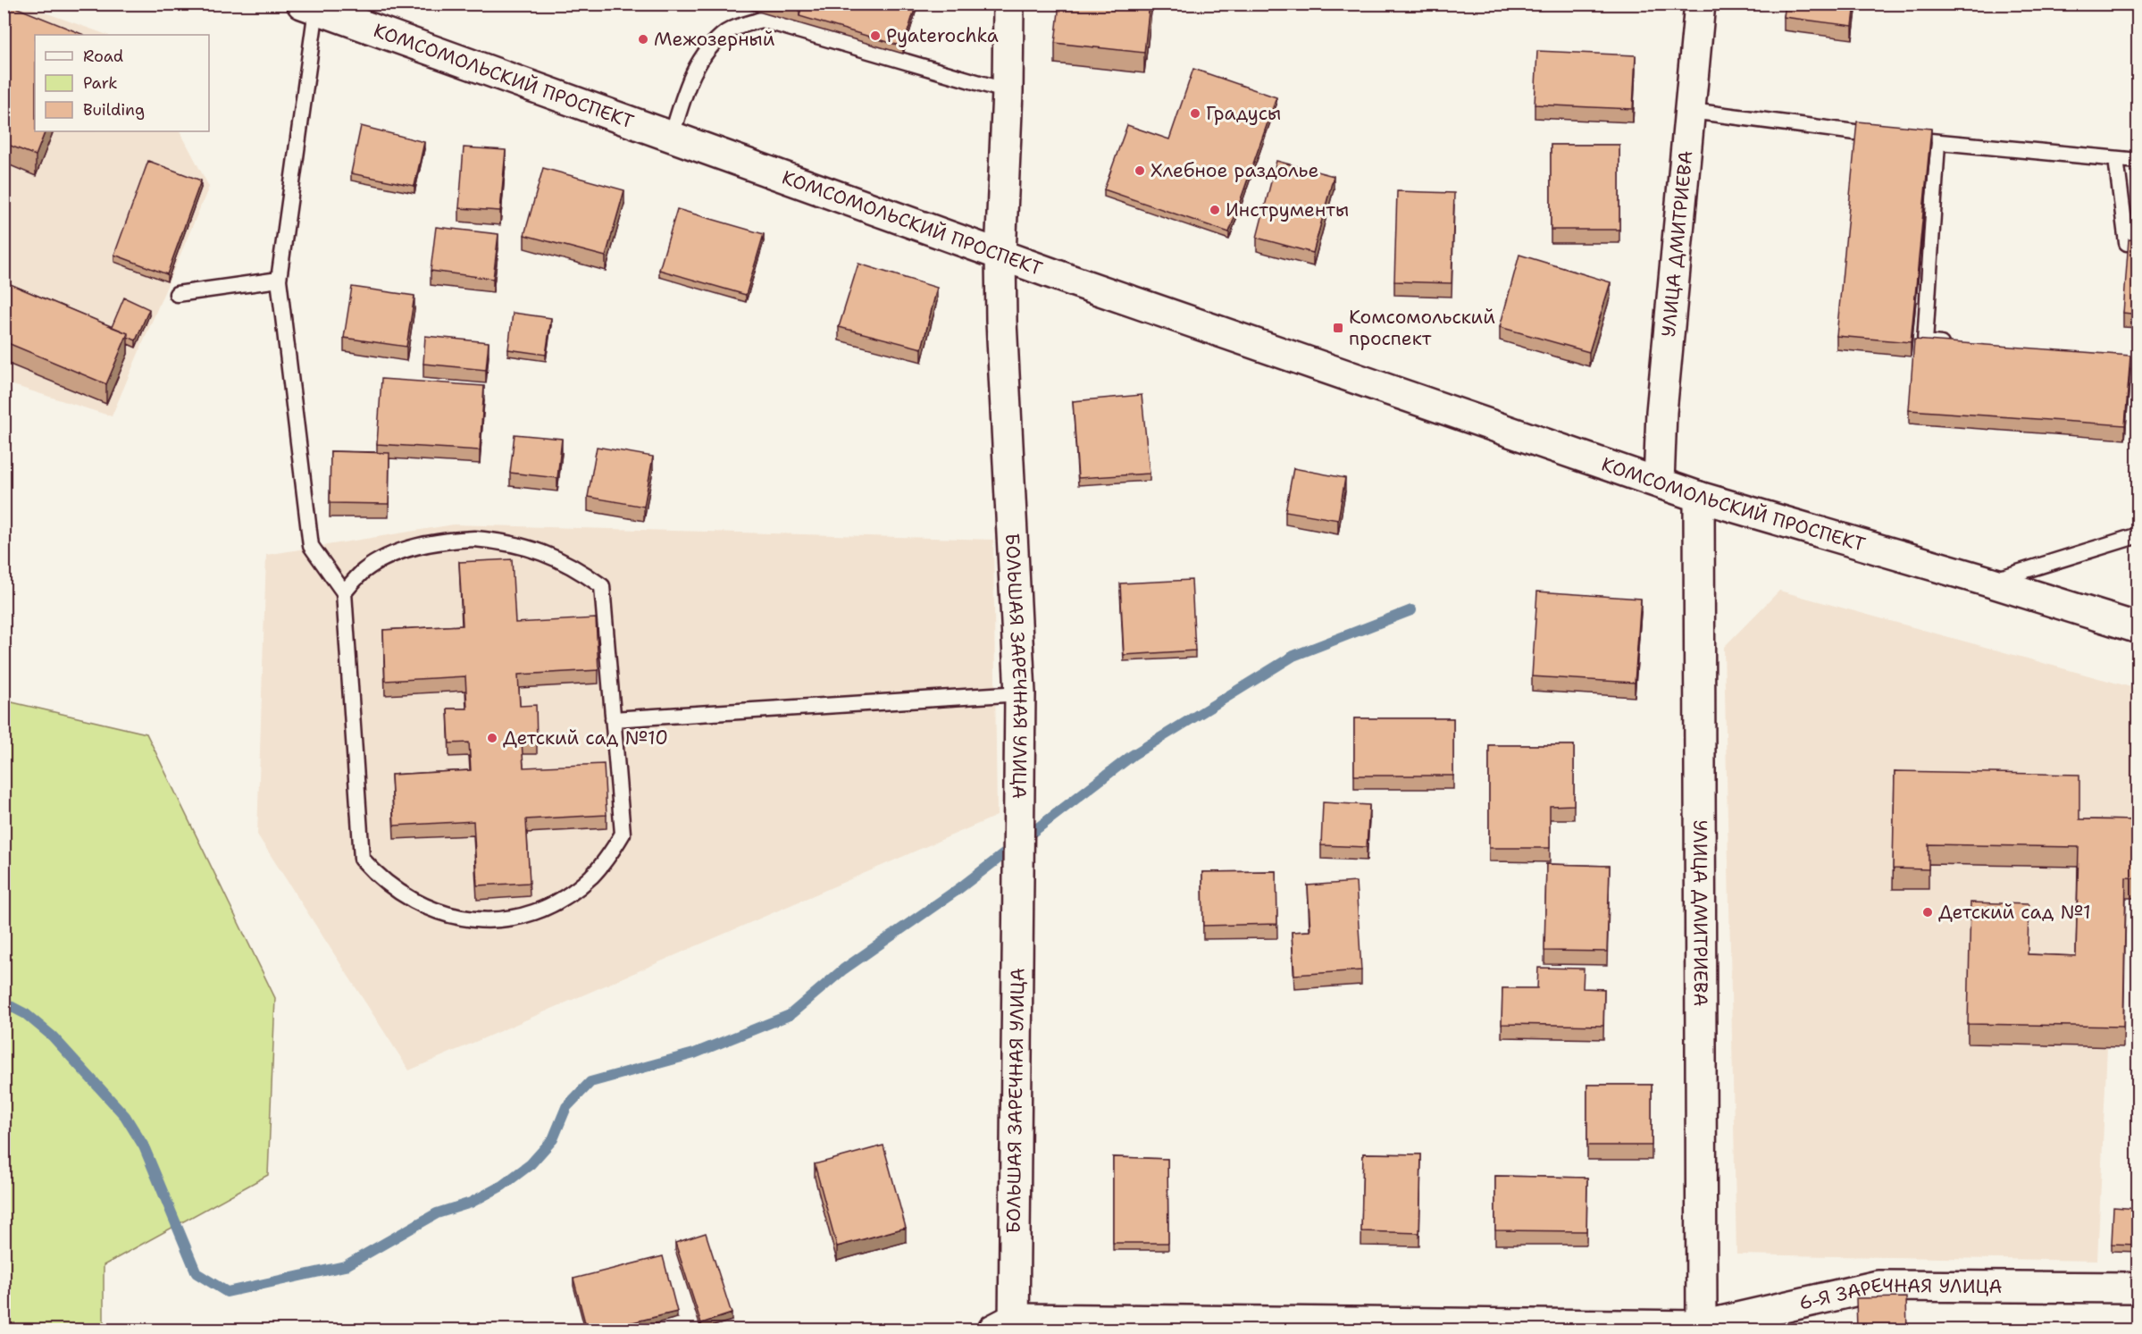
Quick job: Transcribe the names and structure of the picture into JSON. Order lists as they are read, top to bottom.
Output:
{
  "streets": {
    "street": [
      "КОМСОМОЛЬСКИЙ ПРОСПЕКТ",
      "УЛИЦА ДМИТРИЕВА",
      "БОЛЬШАЯ ЗАРЕЧНАЯ УЛИЦА",
      "6-Я ЗАРЕЧНАЯ УЛИЦА"
    ]
  },
  "crossings": [
    ["КОМСОМОЛЬСКИЙ ПРОСПЕКТ", "УЛИЦА ДМИТРИЕВА"],
    ["КОМСОМОЛЬСКИЙ ПРОСПЕКТ", "БОЛЬШАЯ ЗАРЕЧНАЯ УЛИЦА"],
    ["УЛИЦА ДМИТРИЕВА", "6-Я ЗАРЕЧНАЯ УЛИЦА"],
    ["БОЛЬШАЯ ЗАРЕЧНАЯ УЛИЦА", "6-Я ЗАРЕЧНАЯ УЛИЦА"]
  ],
  "places": {
    "other": [
      "Pyaterochka",
      "Межозерный",
      "Градусы",
      "Хлебное раздолье",
      "Инструменты",
      "Детский сад №10",
      "Детский сад №1"
    ],
    "transit": ["Комсомольский проспект"]
  },
  "legend": ["Road", "Park", "Building"]
}
